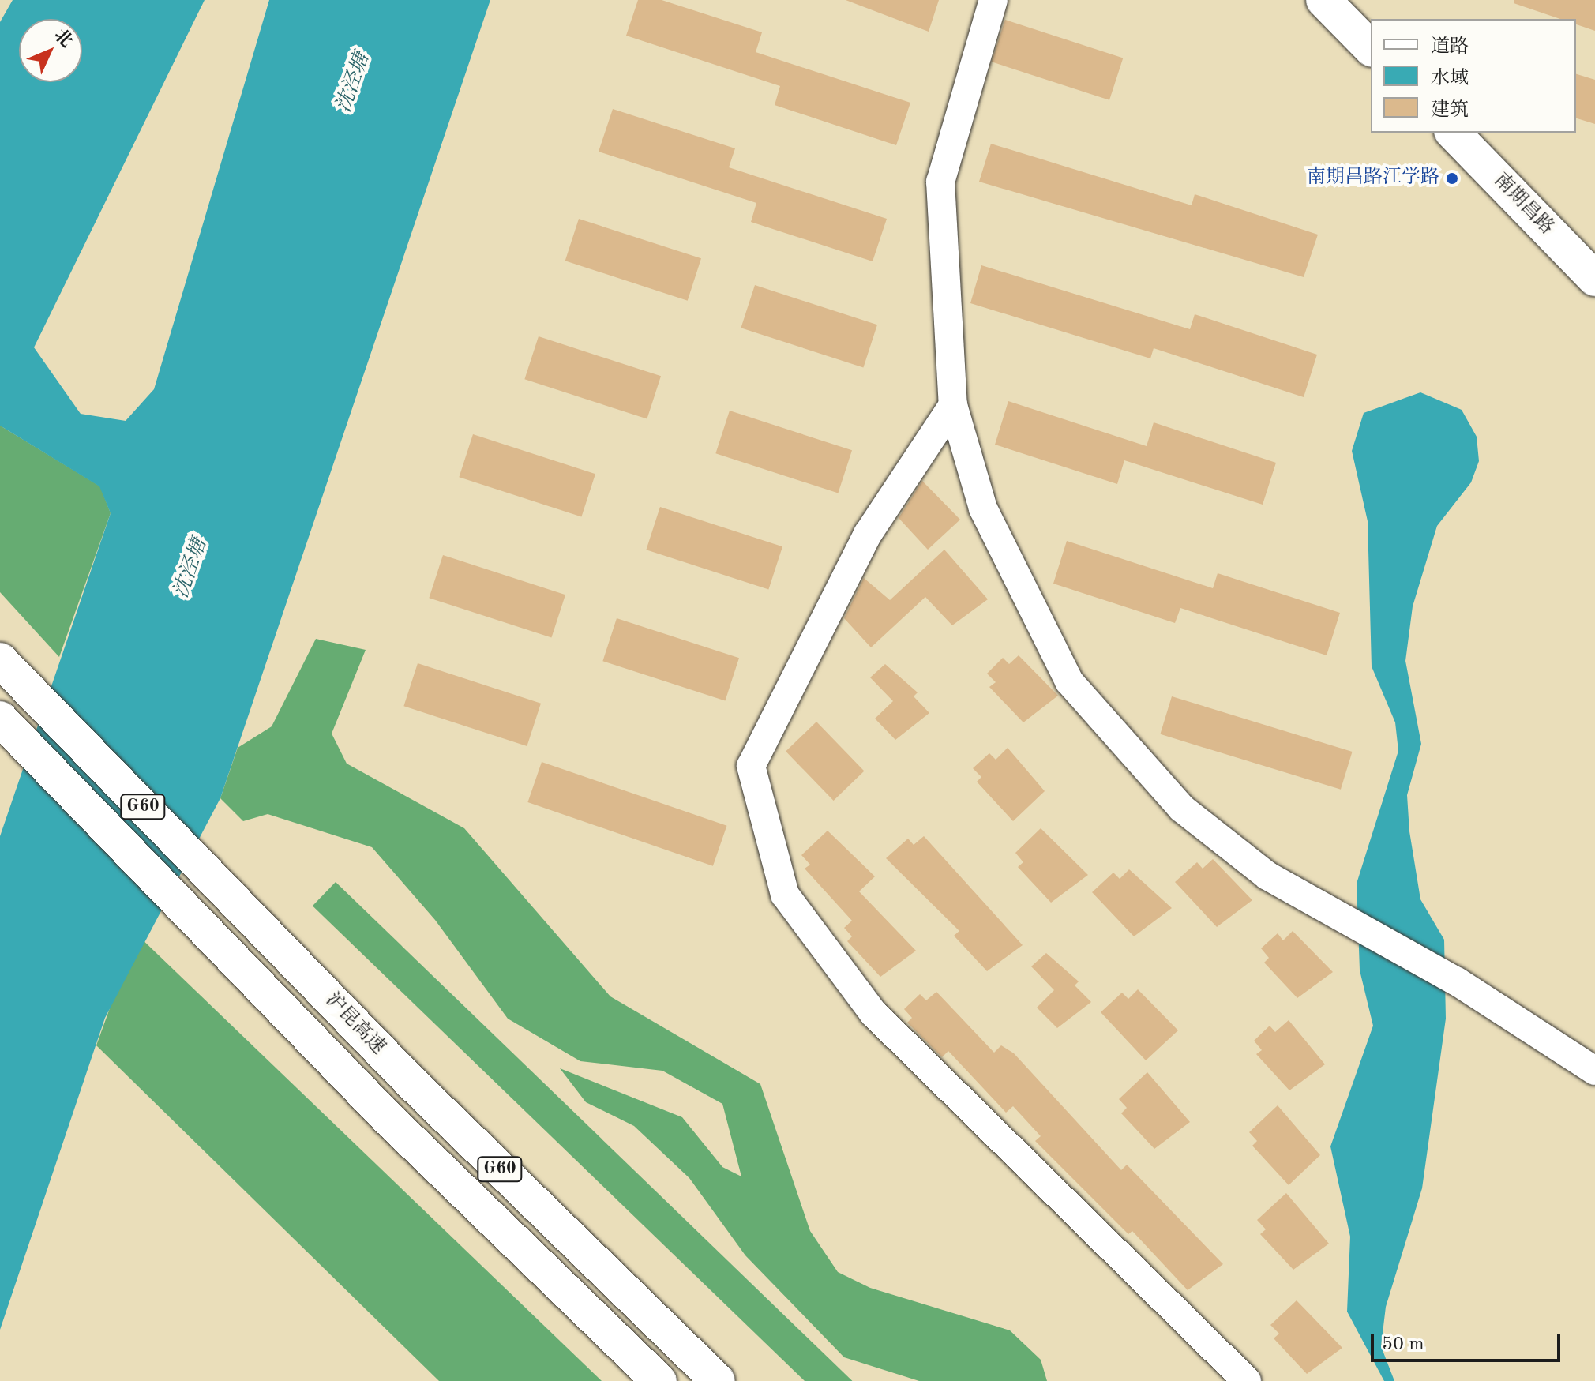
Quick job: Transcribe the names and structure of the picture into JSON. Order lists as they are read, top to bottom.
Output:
{
  "streets": {
    "main road": ["南期昌路", "G60", "沪昆高速"]
  },
  "water": ["沈泾塘"],
  "places": ["南期昌路江学路"],
  "legend": ["道路", "水域", "建筑"],
  "scale_bar": "50 m",
  "north": "top right"
}
